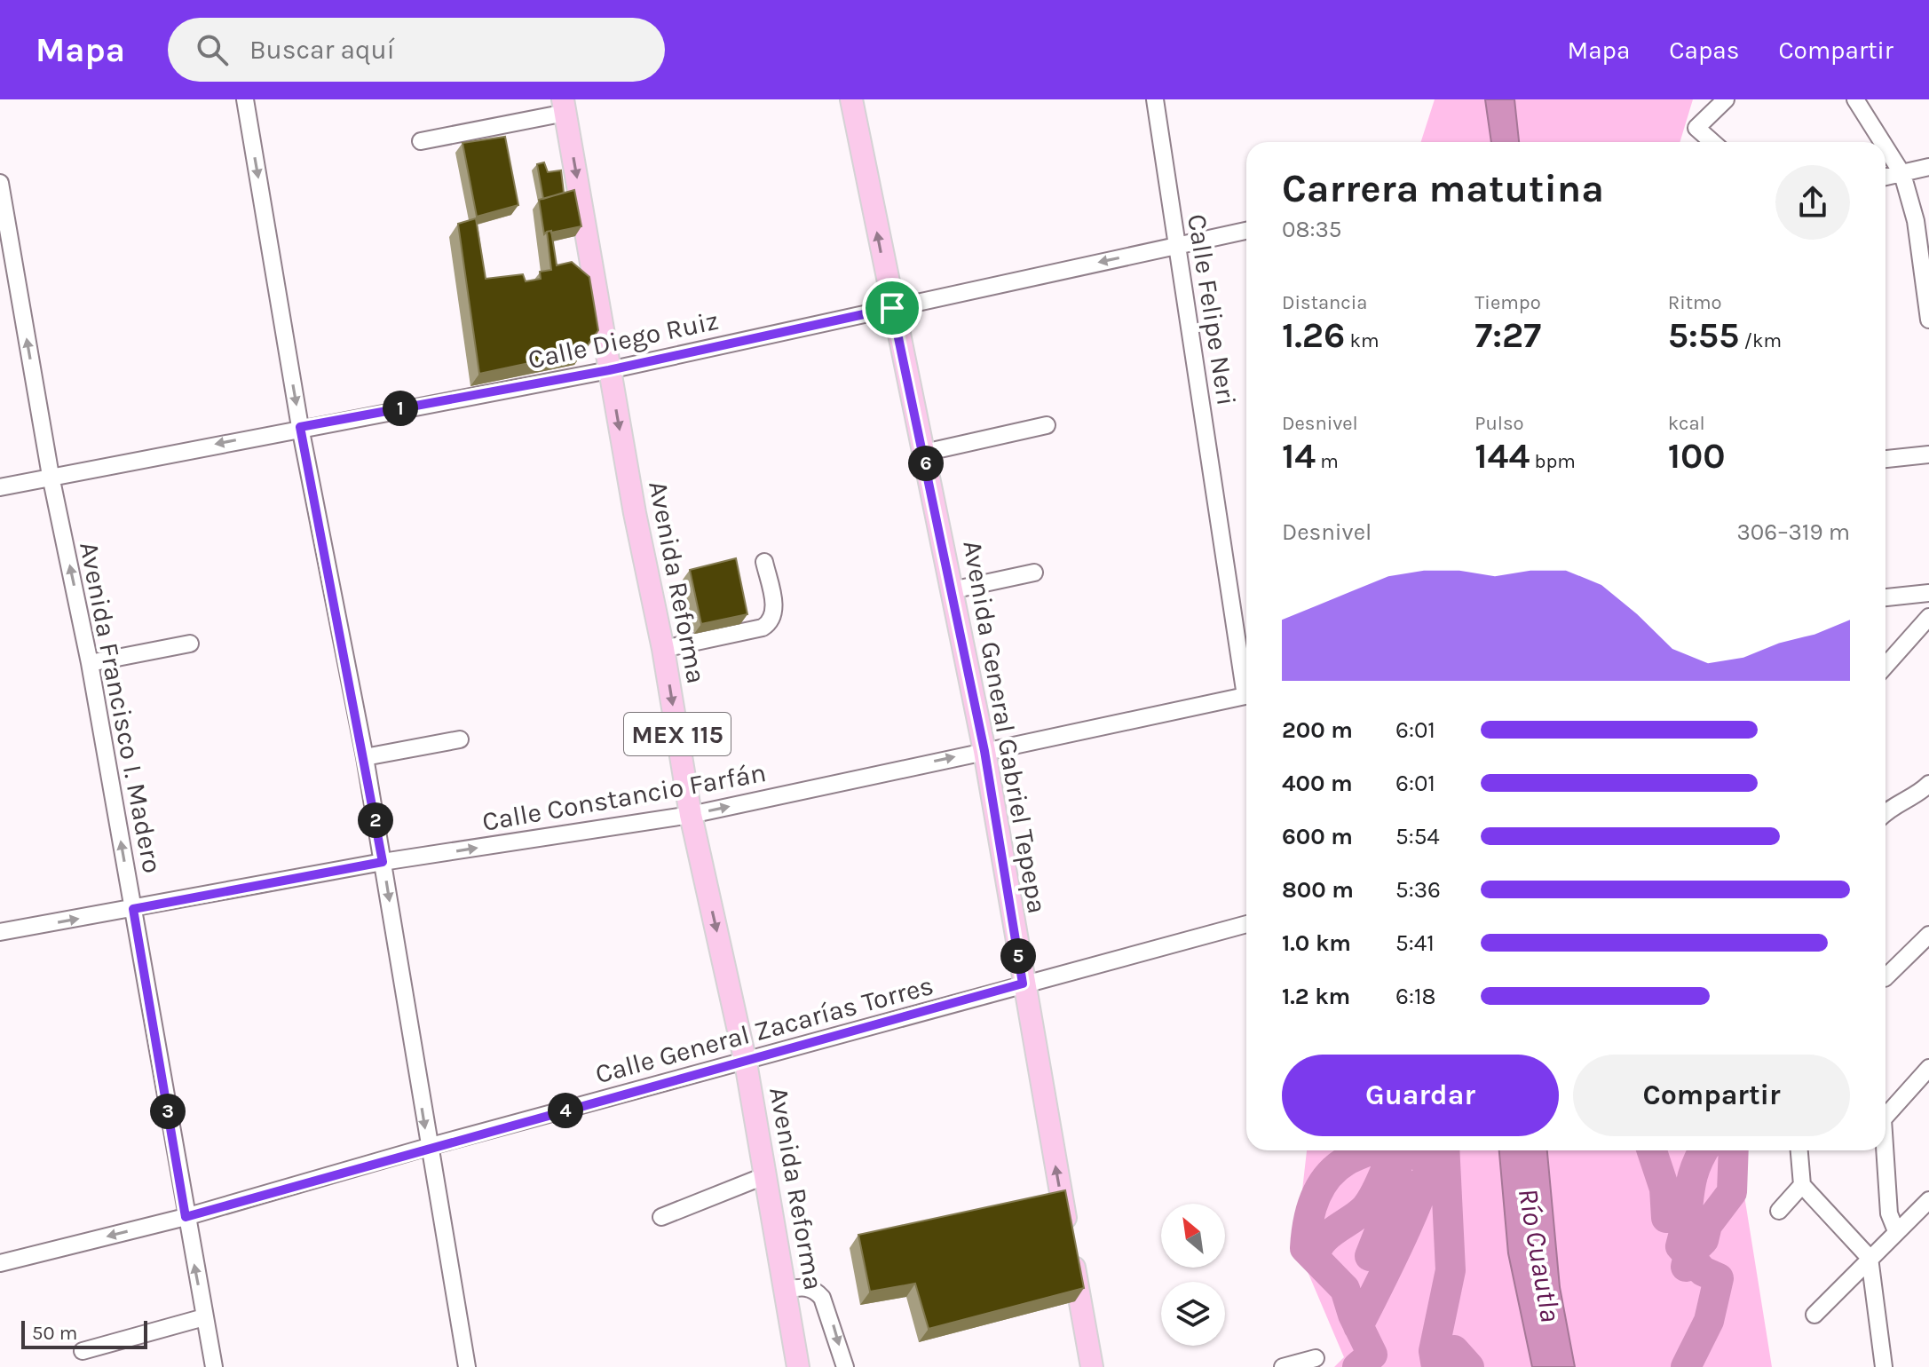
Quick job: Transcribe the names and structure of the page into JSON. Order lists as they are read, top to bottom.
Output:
{
  "streets": {
    "main road": ["Avenida Reforma", "Avenida General Gabriel Tepepa", "MEX 115"],
    "street": [
      "Calle Felipe Neri",
      "Calle Diego Ruiz",
      "Avenida Francisco I. Madero",
      "Calle Constancio Farfán",
      "Calle General Zacarías Torres"
    ]
  },
  "crossings": [
    ["Calle Felipe Neri", "Calle Diego Ruiz"],
    ["Calle Diego Ruiz", "Avenida Reforma"],
    ["Calle Diego Ruiz", "Avenida Francisco I. Madero"],
    ["Calle Diego Ruiz", "Avenida General Gabriel Tepepa"],
    ["Avenida Reforma", "Calle Constancio Farfán"],
    ["Avenida Reforma", "Calle General Zacarías Torres"],
    ["Avenida Francisco I. Madero", "Calle Constancio Farfán"],
    ["Avenida Francisco I. Madero", "Calle General Zacarías Torres"],
    ["Avenida General Gabriel Tepepa", "Calle Constancio Farfán"],
    ["Avenida General Gabriel Tepepa", "Calle General Zacarías Torres"]
  ],
  "one_way": [
    "Calle Diego Ruiz",
    "Avenida Reforma",
    "Avenida Francisco I. Madero",
    "Avenida General Gabriel Tepepa",
    "Calle Constancio Farfán"
  ],
  "water": ["Río Cuautla"],
  "scale_bar": "50 m",
  "north": "top left",
  "page": {
    "header": "Mapa",
    "search": "Buscar aquí",
    "nav": ["Mapa", "Capas", "Compartir"],
    "heading": ["Carrera matutina", "08:35"],
    "stats": [
      ["Distancia", "1.26 km"],
      ["Tiempo", "7:27"],
      ["Ritmo", "5:55 /km"],
      ["Desnivel", "14 m"],
      ["Pulso", "144 bpm"],
      ["kcal", "100"]
    ],
    "pins": [
      "1",
      "6",
      "2",
      "5",
      "4",
      "3"
    ],
    "chart": ["Desnivel", "306–319 m"],
    "list": [
      {
        "name": "200 m",
        "note": "6:01"
      },
      {
        "name": "400 m",
        "note": "6:01"
      },
      {
        "name": "600 m",
        "note": "5:54"
      },
      {
        "name": "800 m",
        "note": "5:36"
      },
      {
        "name": "1.0 km",
        "note": "5:41"
      },
      {
        "name": "1.2 km",
        "note": "6:18"
      }
    ],
    "buttons": ["Guardar", "Compartir"],
    "scale": "50 m"
  }
}
